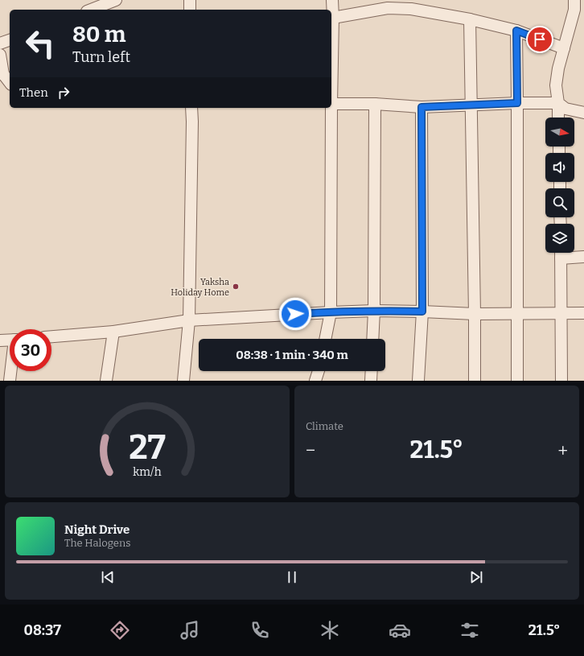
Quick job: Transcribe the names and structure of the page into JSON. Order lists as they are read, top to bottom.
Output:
{
  "places": ["Yaksha Holiday Home"],
  "north": "right",
  "page": {
    "turn": ["80 m", "Turn left"],
    "then": "Then",
    "limit": "30",
    "trip": "08:38 · 1 min · 340 m",
    "tile": "Climate",
    "heat": ["−", "21.5°", "+"],
    "song": ["Night Drive", "The Halogens"],
    "tabs": ["08:37", "21.5°"],
    "gauge": ["27", "km/h"]
  }
}
